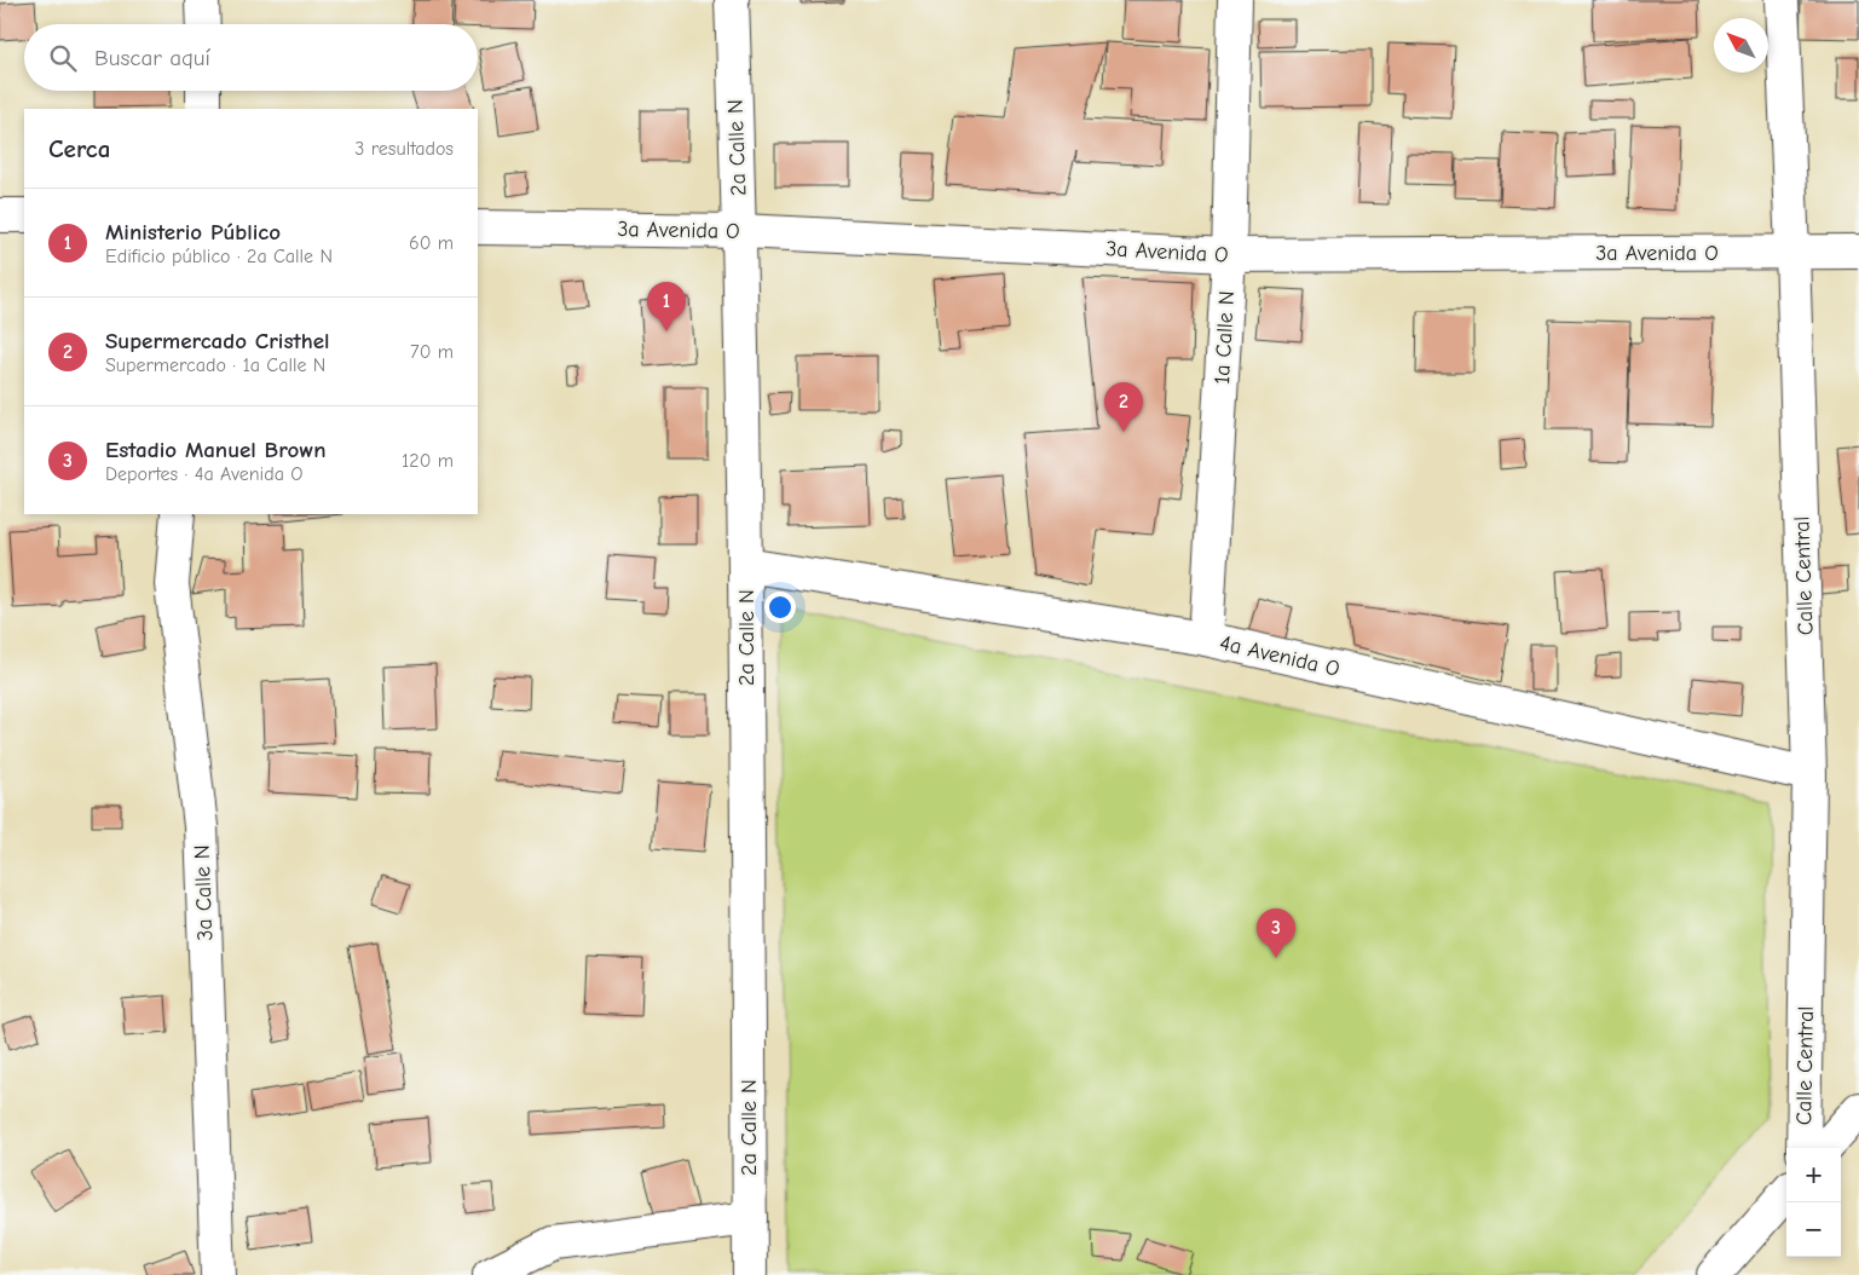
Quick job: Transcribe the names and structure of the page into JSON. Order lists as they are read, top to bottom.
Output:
{
  "streets": {
    "street": [
      "2a Calle N",
      "3a Avenida O",
      "1a Calle N",
      "Calle Central",
      "4a Avenida O",
      "3a Calle N"
    ]
  },
  "crossings": [
    ["2a Calle N", "3a Avenida O"],
    ["2a Calle N", "4a Avenida O"],
    ["3a Avenida O", "1a Calle N"],
    ["3a Avenida O", "Calle Central"],
    ["1a Calle N", "4a Avenida O"],
    ["Calle Central", "4a Avenida O"]
  ],
  "north": "top left",
  "page": {
    "search": "Buscar aquí",
    "heading": ["Cerca", "3 resultados"],
    "list": [
      {
        "mark": "1",
        "name": "Ministerio Público",
        "note": "Edificio público · 2a Calle N",
        "value": "60 m"
      },
      {
        "mark": "2",
        "name": "Supermercado Cristhel",
        "note": "Supermercado · 1a Calle N",
        "value": "70 m"
      },
      {
        "mark": "3",
        "name": "Estadio Manuel Brown",
        "note": "Deportes · 4a Avenida O",
        "value": "120 m"
      }
    ],
    "pins": ["1", "2", "3"],
    "map_buttons": ["+", "−"]
  }
}
